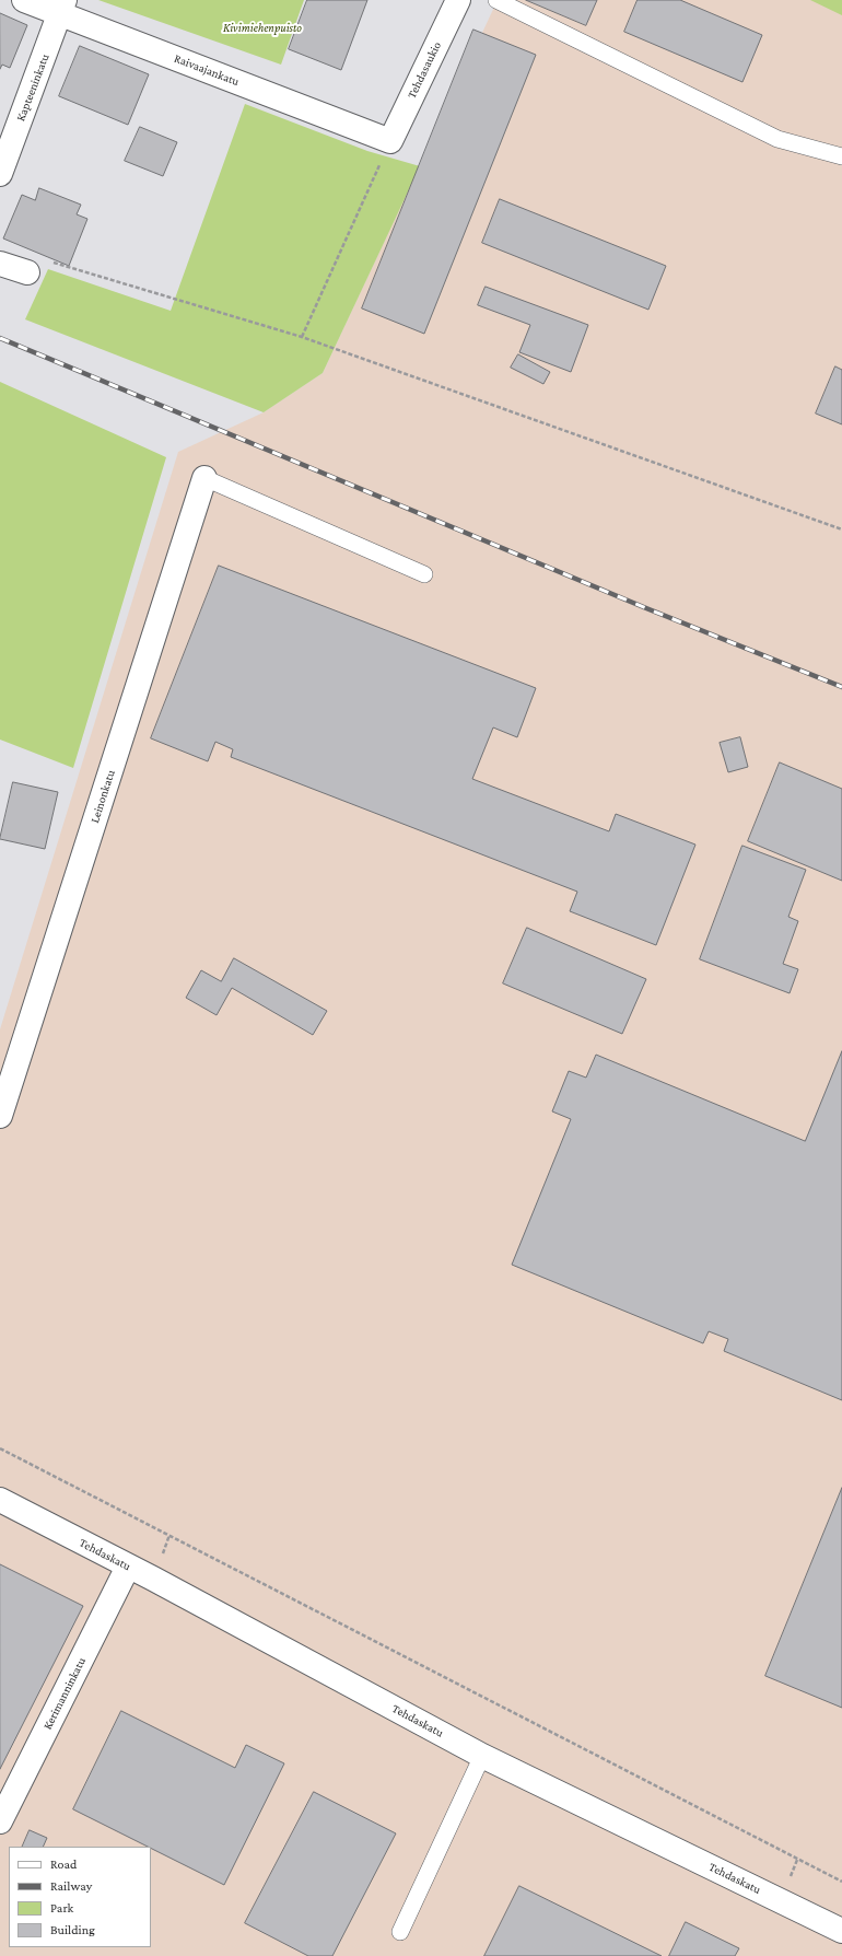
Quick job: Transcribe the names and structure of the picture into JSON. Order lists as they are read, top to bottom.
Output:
{
  "streets": {
    "street": [
      "Raivaajankatu",
      "Tehdasaukio",
      "Kapteeninkatu",
      "Leinonkatu",
      "Tehdaskatu",
      "Kerimanninkatu"
    ]
  },
  "crossings": [
    ["Raivaajankatu", "Tehdasaukio"],
    ["Raivaajankatu", "Kapteeninkatu"],
    ["Tehdaskatu", "Kerimanninkatu"]
  ],
  "parks": ["Kivimiehenpuisto"],
  "legend": [
    "Road",
    "Railway",
    "Park",
    "Building"
  ]
}
